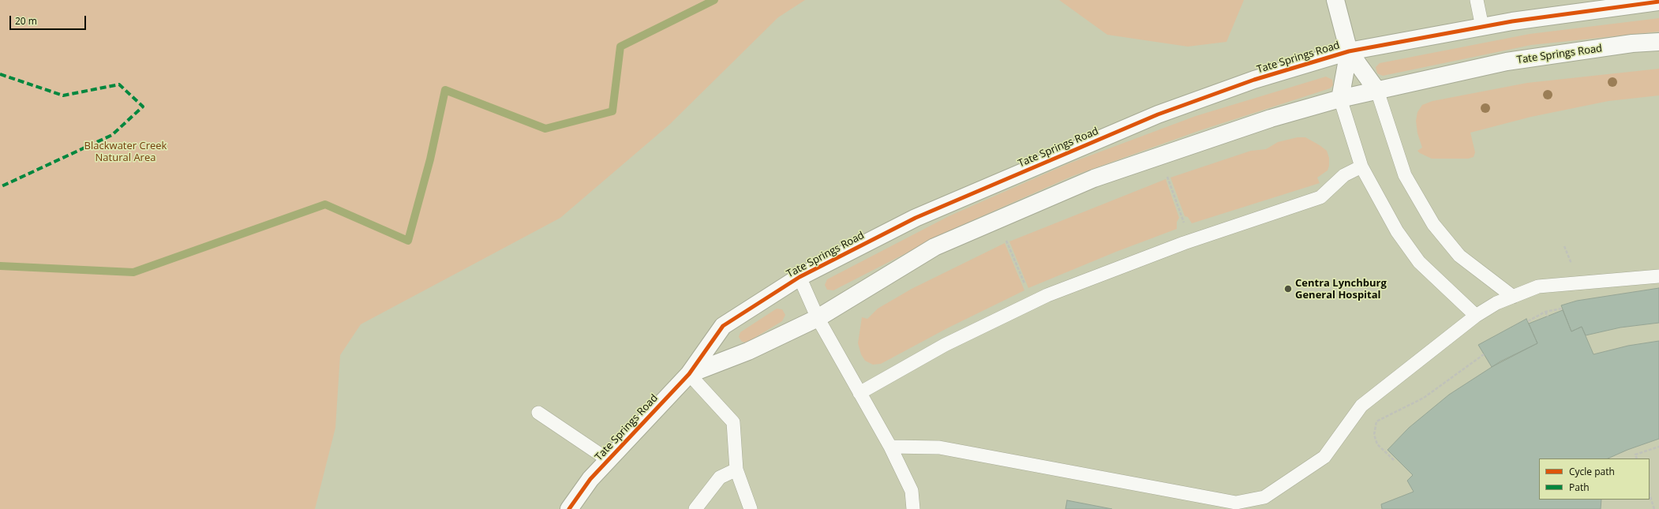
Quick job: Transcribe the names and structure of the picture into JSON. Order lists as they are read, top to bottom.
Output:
{
  "streets": {
    "street": ["Tate Springs Road"]
  },
  "parks": ["Blackwater Creek Natural Area"],
  "places": ["Centra Lynchburg General Hospital"],
  "legend": ["Cycle path", "Path"],
  "scale_bar": "20 m"
}
